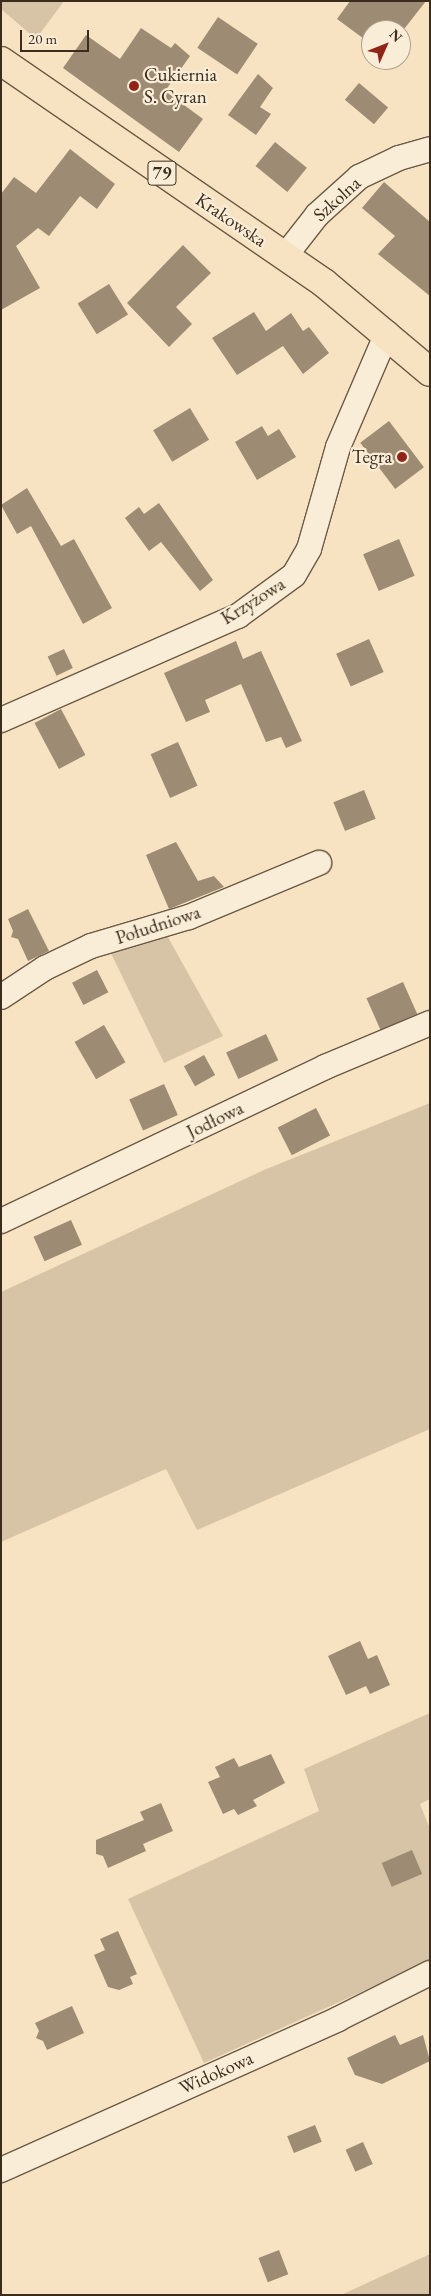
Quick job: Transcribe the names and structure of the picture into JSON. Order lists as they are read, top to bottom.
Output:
{
  "streets": {
    "main road": ["79", "Krakowska"],
    "street": [
      "Szkolna",
      "Krzyżowa",
      "Południowa",
      "Jodłowa",
      "Widokowa"
    ]
  },
  "crossings": [
    ["Szkolna", "Krakowska"],
    ["Krakowska", "Krzyżowa"]
  ],
  "places": ["Cukiernia S. Cyran", "Tegra"],
  "scale_bar": "20 m",
  "north": "top right"
}
